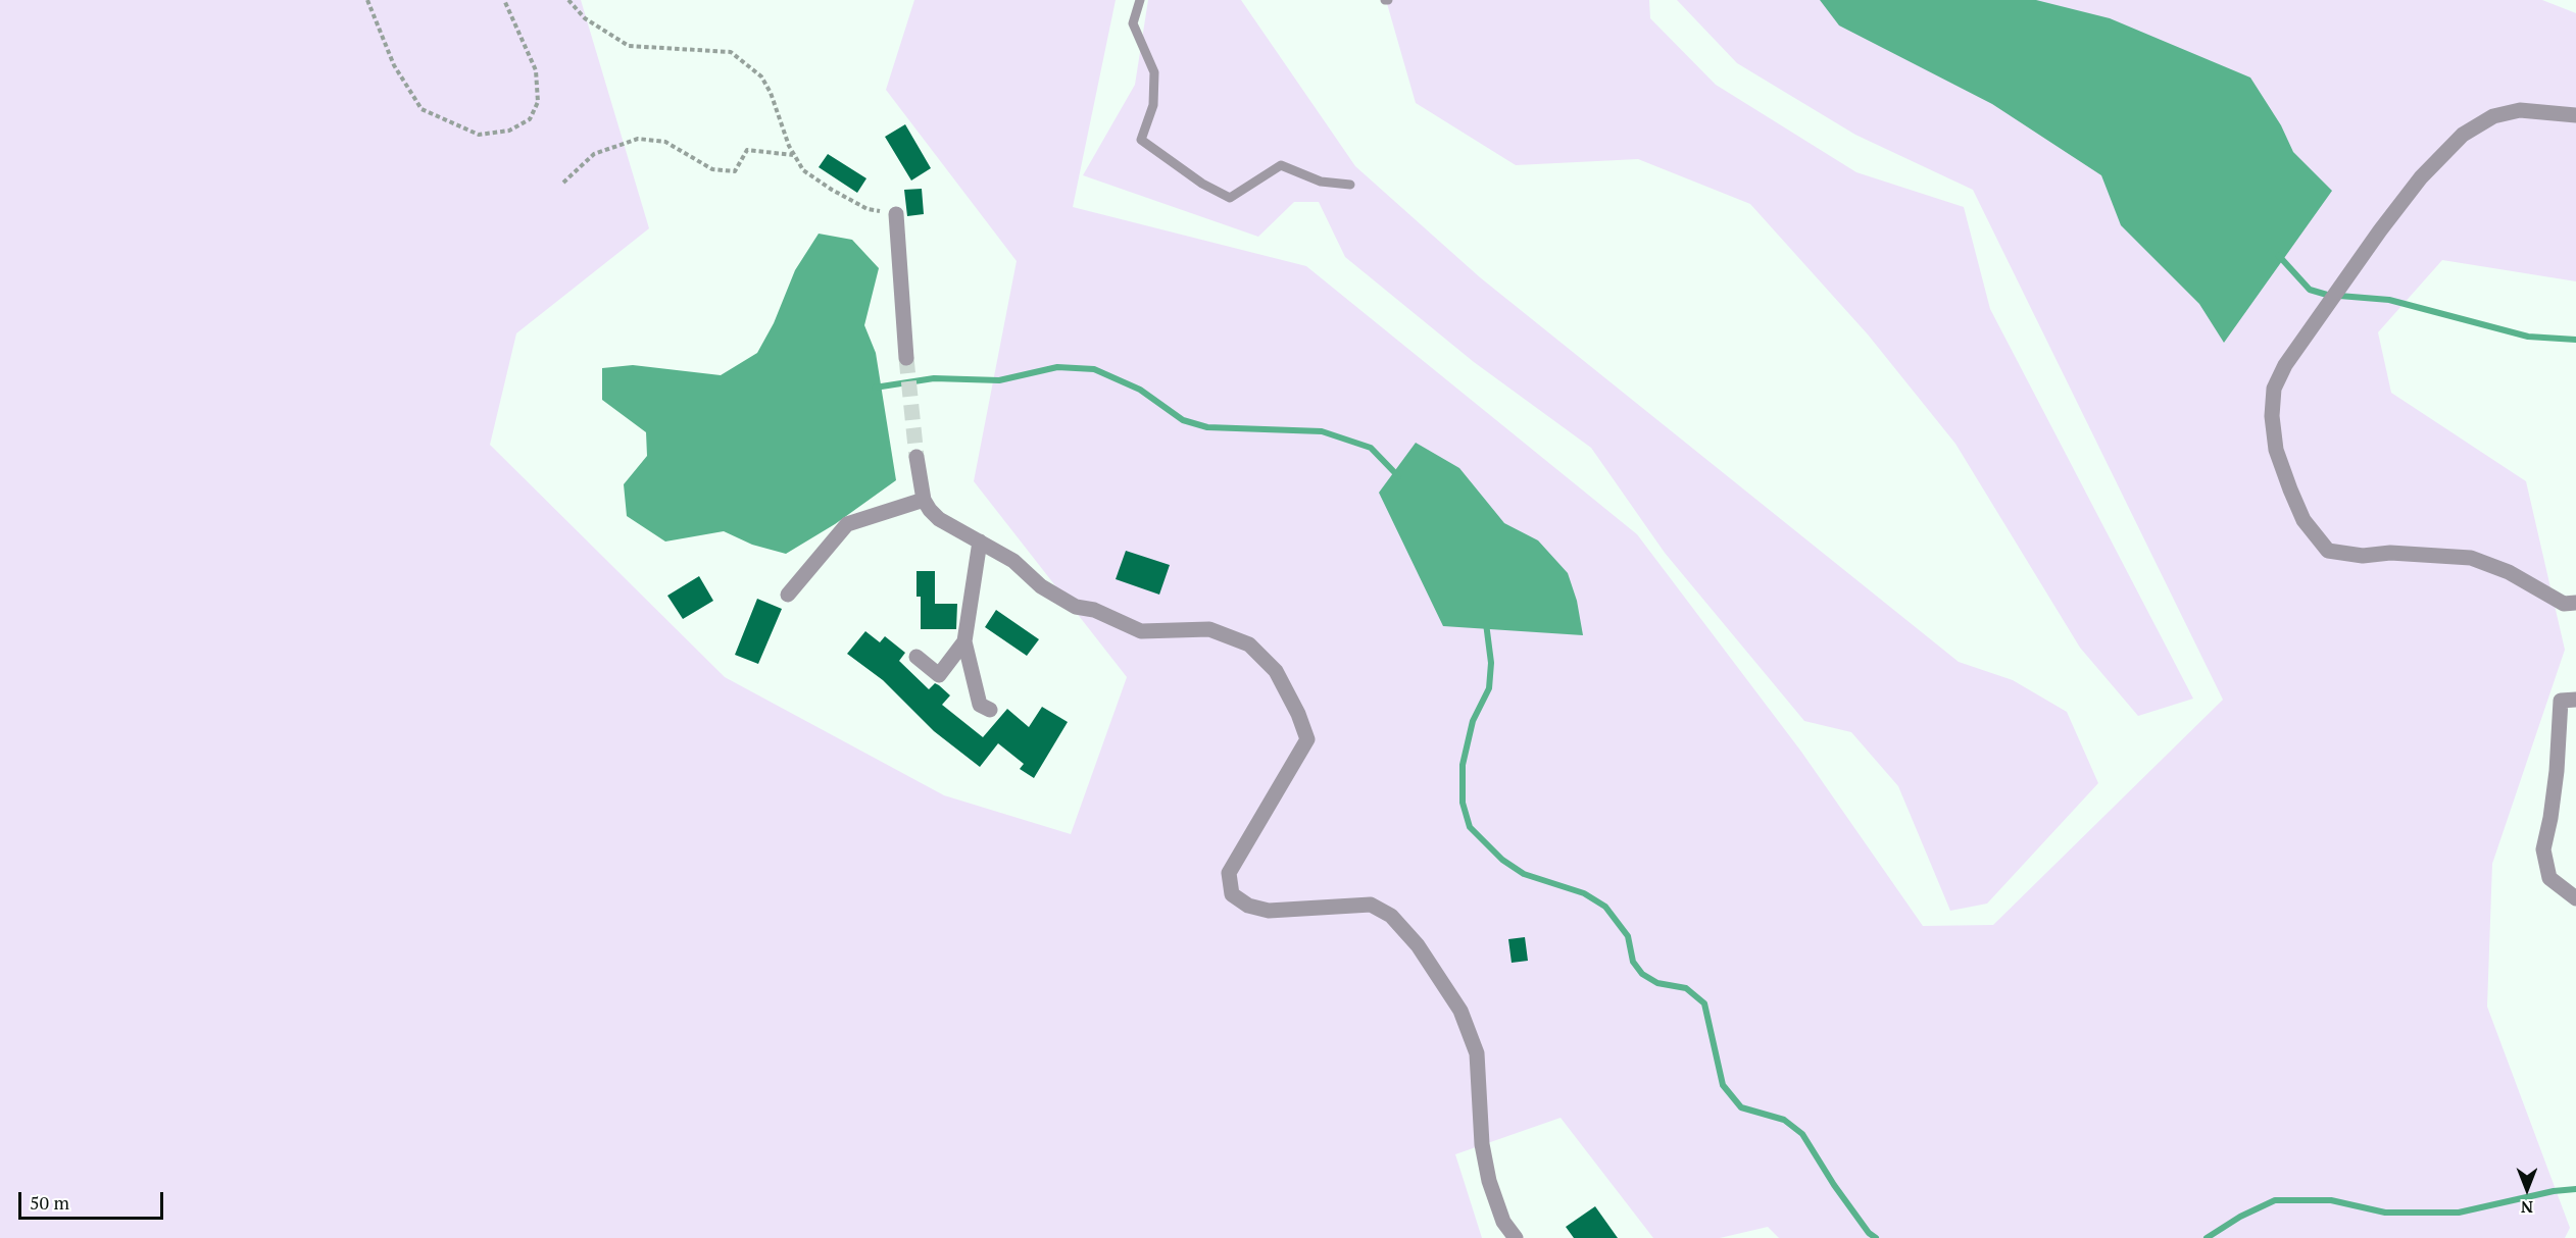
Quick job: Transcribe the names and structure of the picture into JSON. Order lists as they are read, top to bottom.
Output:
{
  "scale_bar": "50 m",
  "north": "bottom"
}
